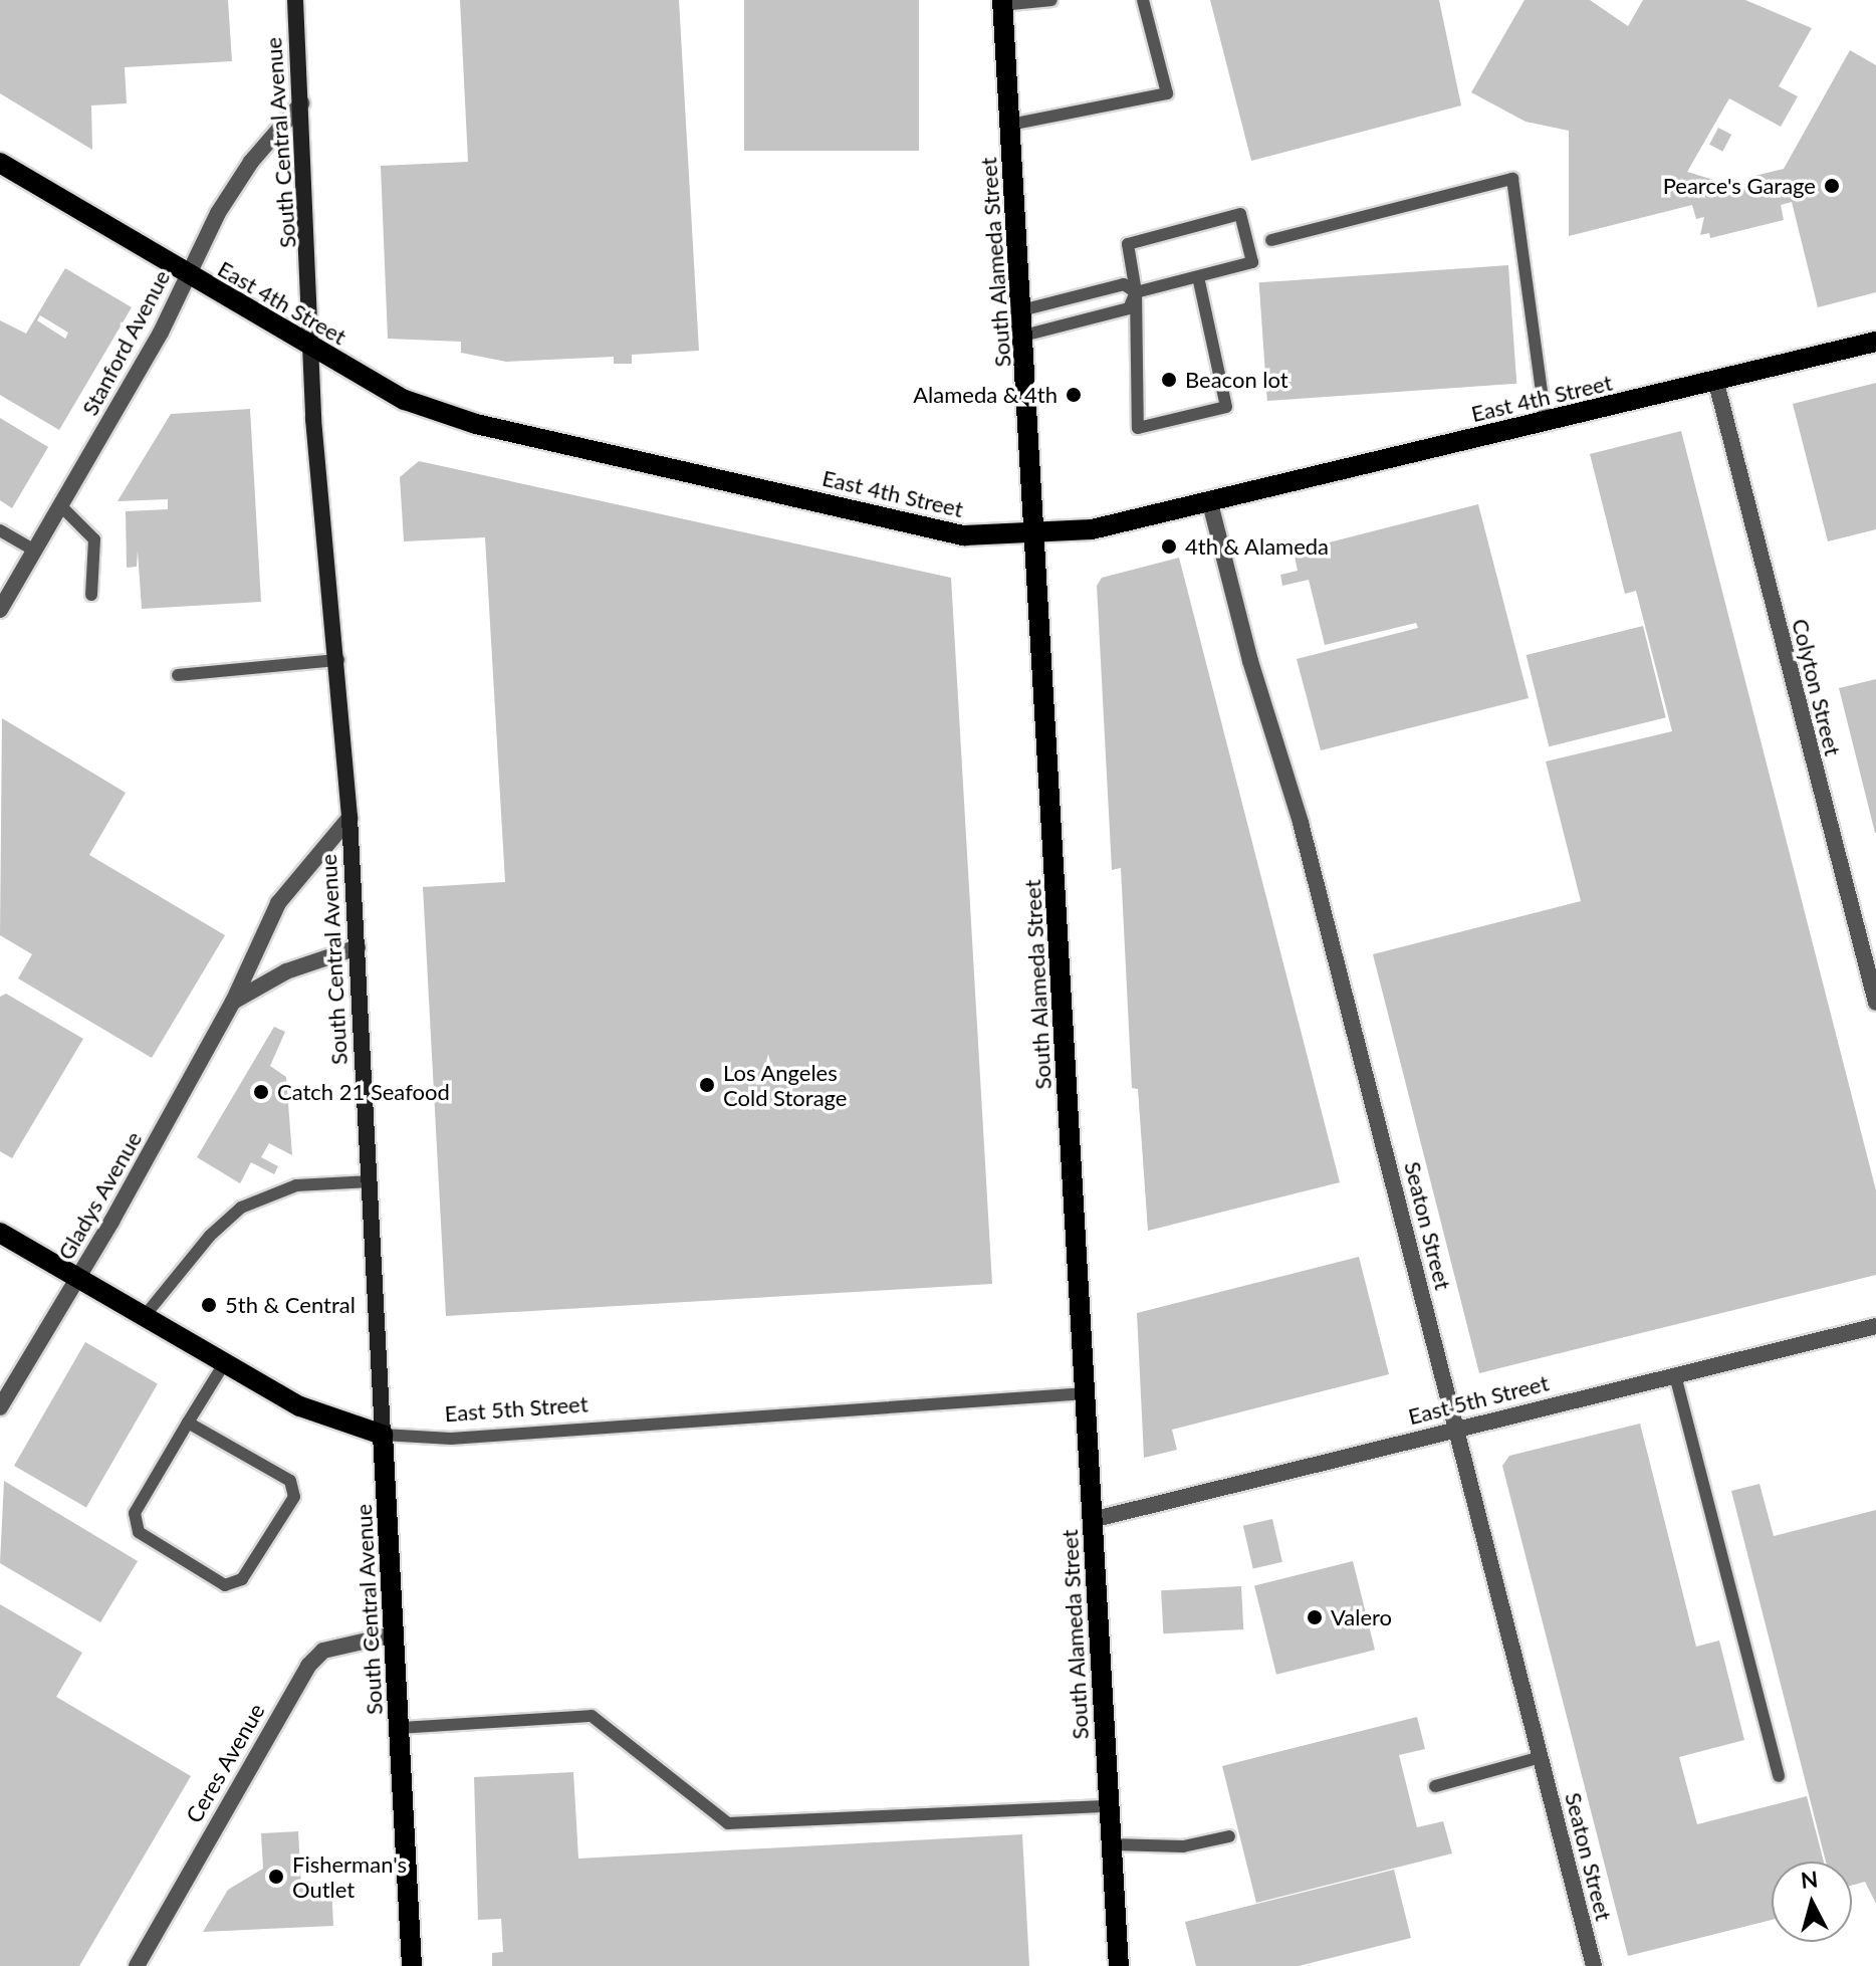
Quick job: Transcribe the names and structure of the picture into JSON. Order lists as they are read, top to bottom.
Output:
{
  "streets": {
    "main road": [
      "South Central Avenue",
      "South Alameda Street",
      "East 4th Street",
      "East 5th Street"
    ],
    "street": [
      "Stanford Avenue",
      "Colyton Street",
      "Gladys Avenue",
      "Seaton Street",
      "Ceres Avenue"
    ]
  },
  "crossings": [
    ["South Central Avenue", "East 4th Street"],
    ["South Central Avenue", "Stanford Avenue"],
    ["South Central Avenue", "Gladys Avenue"],
    ["South Central Avenue", "East 5th Street"],
    ["South Central Avenue", "Ceres Avenue"],
    ["South Alameda Street", "East 4th Street"],
    ["South Alameda Street", "East 5th Street"],
    ["East 4th Street", "Stanford Avenue"],
    ["East 4th Street", "Colyton Street"],
    ["East 4th Street", "Seaton Street"],
    ["Gladys Avenue", "East 5th Street"],
    ["Seaton Street", "East 5th Street"]
  ],
  "places": [
    "Pearce's Garage",
    "Beacon lot",
    "Alameda & 4th",
    "4th & Alameda",
    "Los Angeles Cold Storage",
    "Catch 21 Seafood",
    "5th & Central",
    "Valero",
    "Fisherman's Outlet"
  ],
  "north": "top"
}
